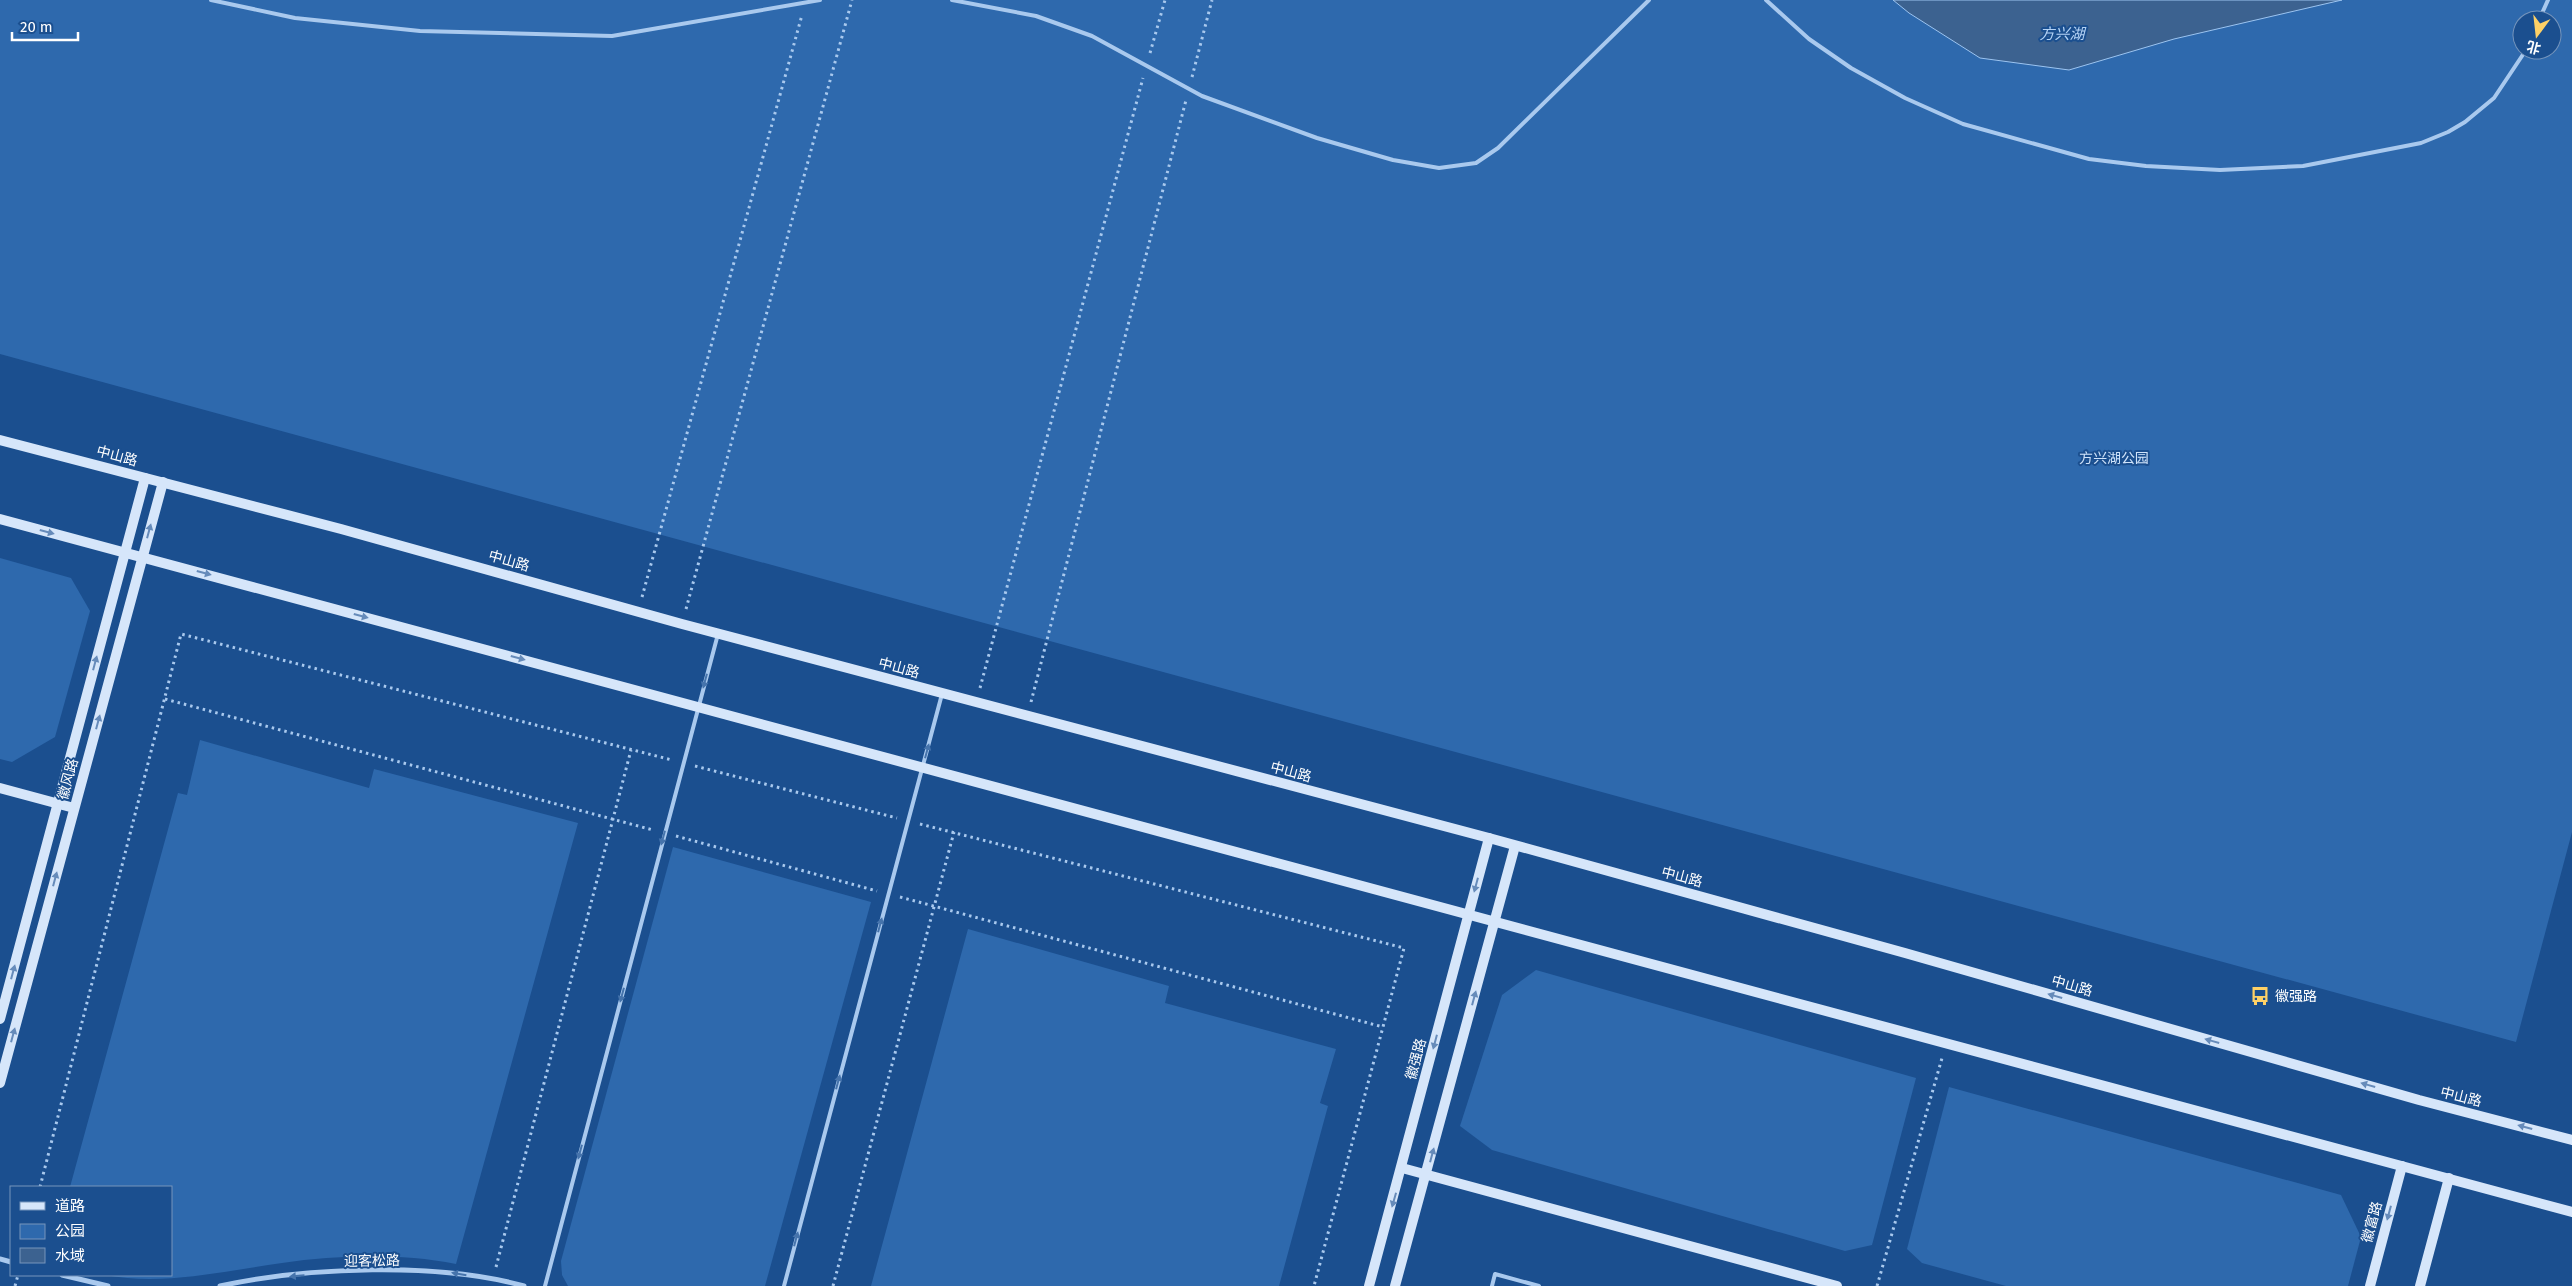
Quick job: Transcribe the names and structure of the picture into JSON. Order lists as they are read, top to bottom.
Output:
{
  "streets": {
    "main road": [
      "中山路",
      "徽风路",
      "徽强路",
      "徽富路"
    ],
    "street": ["迎客松路"]
  },
  "crossings": [
    ["中山路", "徽风路"],
    ["中山路", "徽强路"]
  ],
  "one_way": ["徽风路", "迎客松路"],
  "water": ["方兴湖"],
  "parks": ["方兴湖公园"],
  "places": {
    "bus stop": ["徽强路"]
  },
  "legend": ["道路", "公园", "水域"],
  "scale_bar": "20 m",
  "north": "bottom"
}
